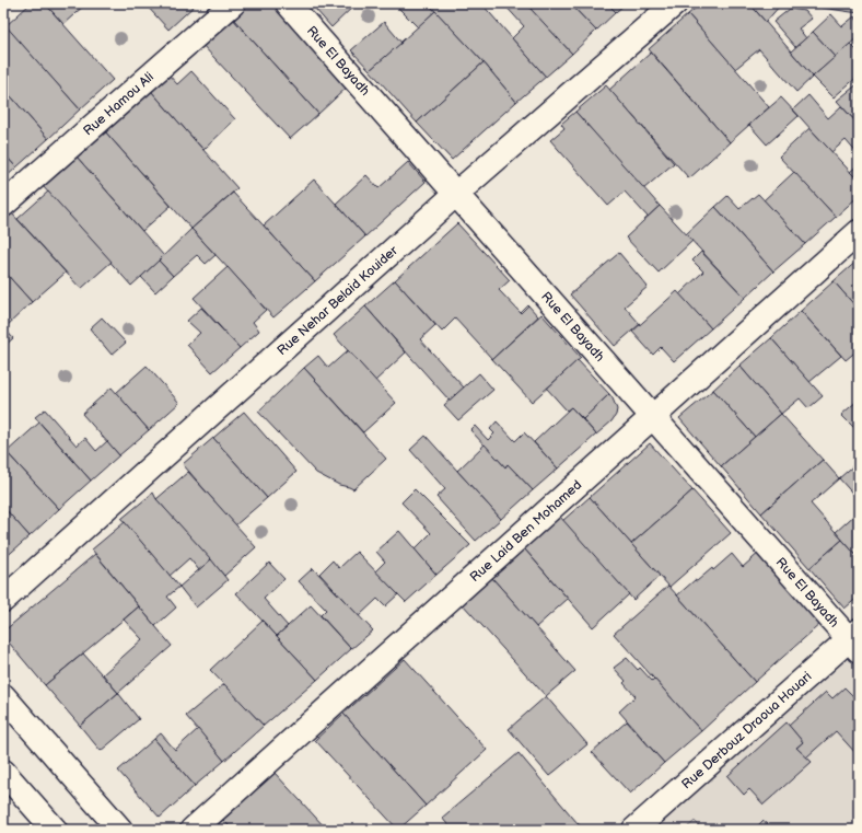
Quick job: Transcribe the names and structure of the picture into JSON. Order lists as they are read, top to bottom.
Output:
{
  "streets": {
    "street": [
      "Rue El Bayadh",
      "Rue Hamou Ali",
      "Rue Nehar Belaid Kouider",
      "Rue Laid Ben Mohamed",
      "Rue Derbouz Draoua Houari"
    ]
  },
  "crossings": [
    ["Rue El Bayadh", "Rue Nehar Belaid Kouider"],
    ["Rue El Bayadh", "Rue Laid Ben Mohamed"],
    ["Rue El Bayadh", "Rue Derbouz Draoua Houari"]
  ]
}
